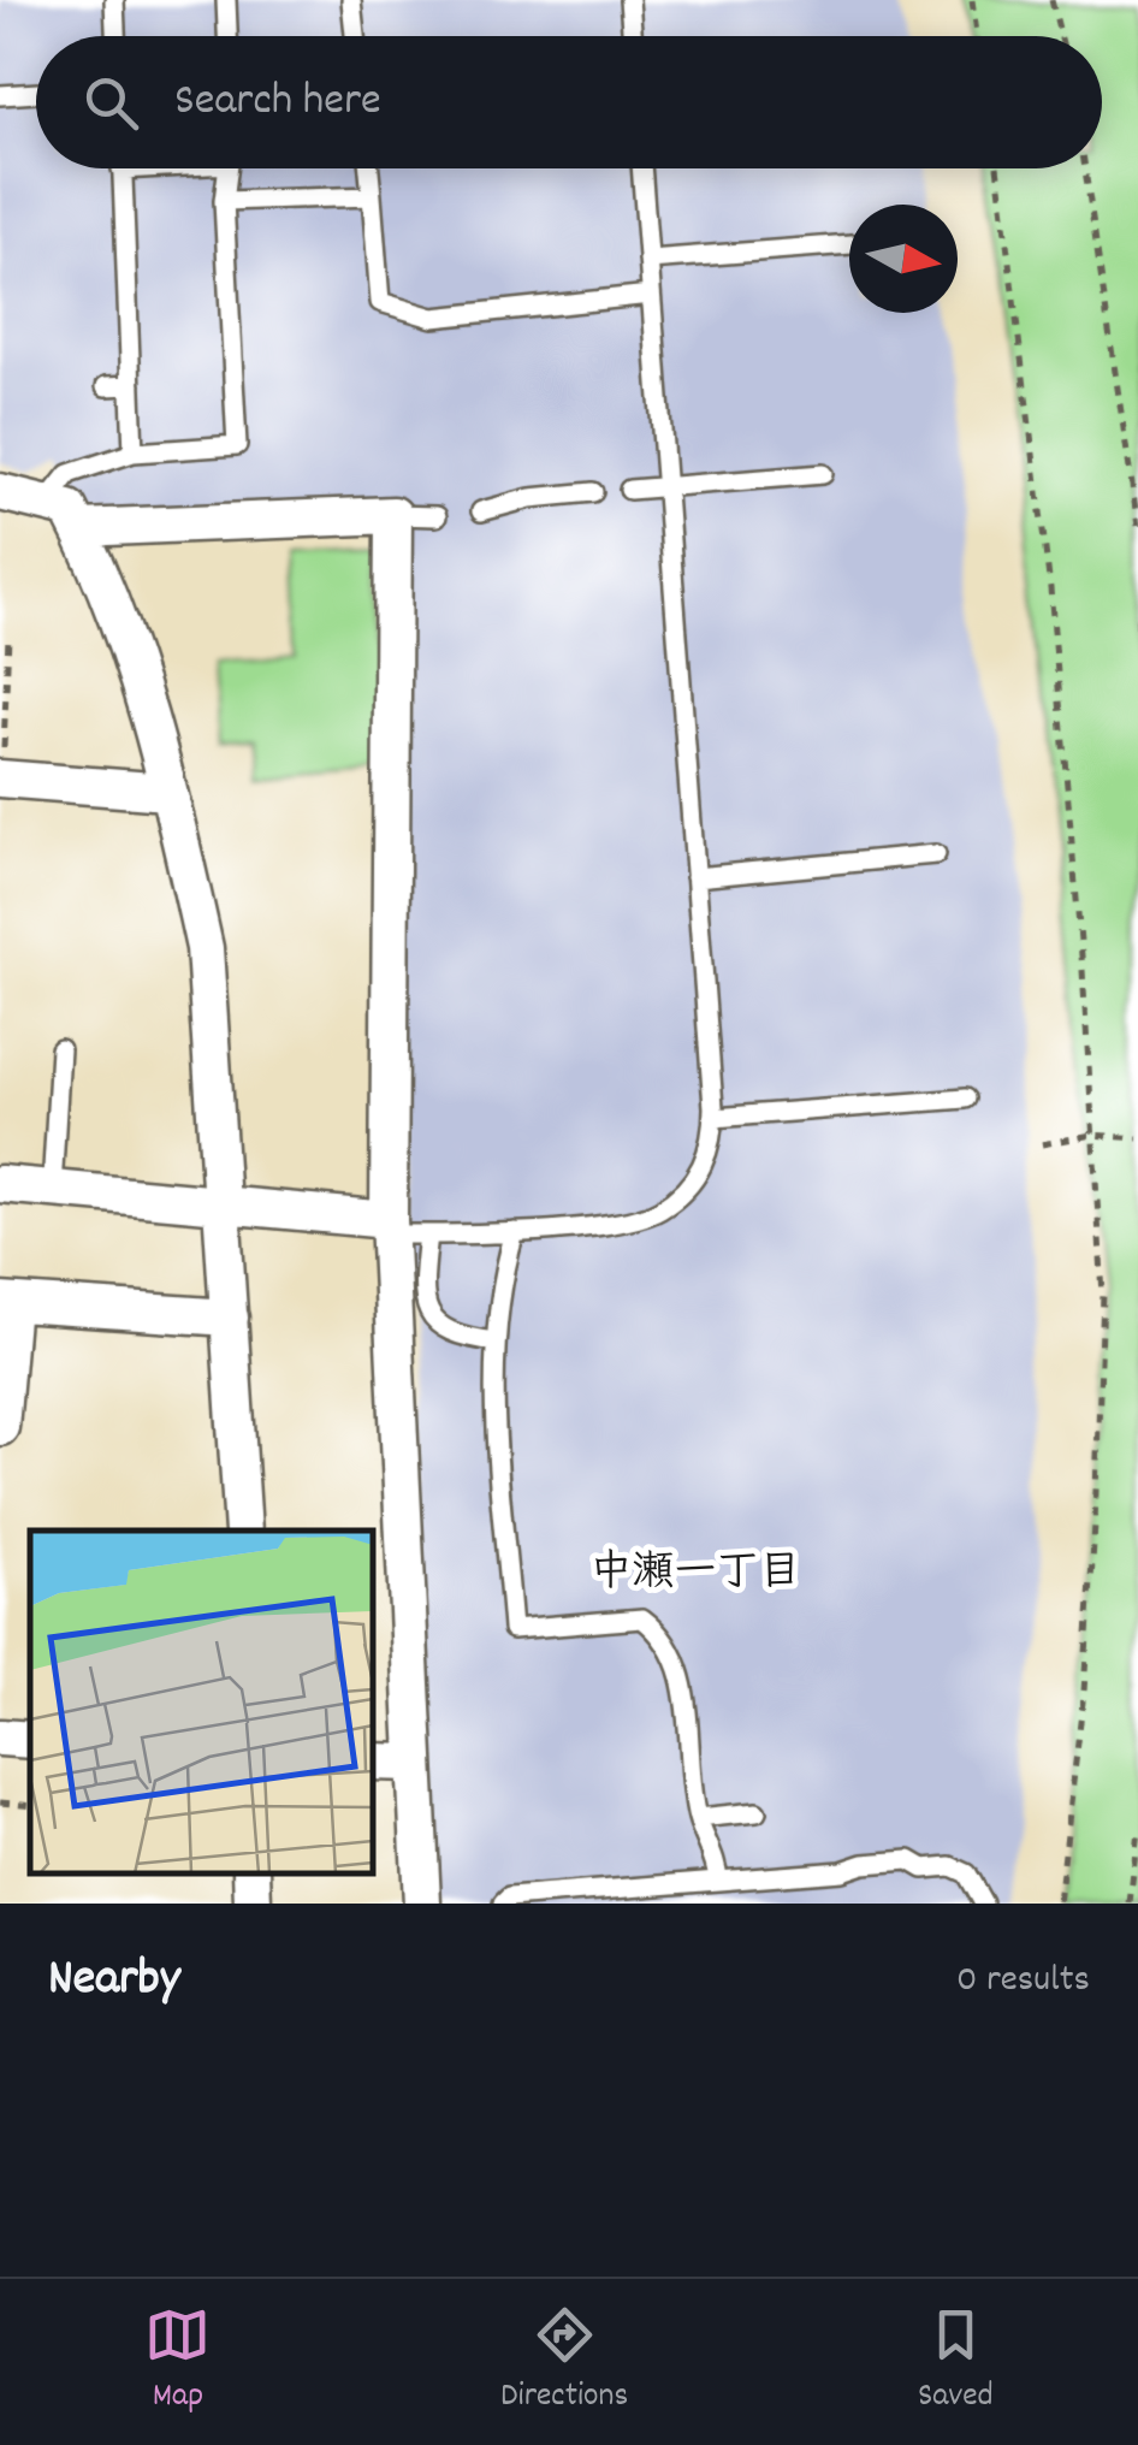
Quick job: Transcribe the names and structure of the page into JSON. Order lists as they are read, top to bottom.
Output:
{
  "districts": ["中瀬一丁目"],
  "north": "right",
  "page": {
    "search": "Search here",
    "heading": ["Nearby", "0 results"],
    "nav": ["Map", "Directions", "Saved"]
  }
}
